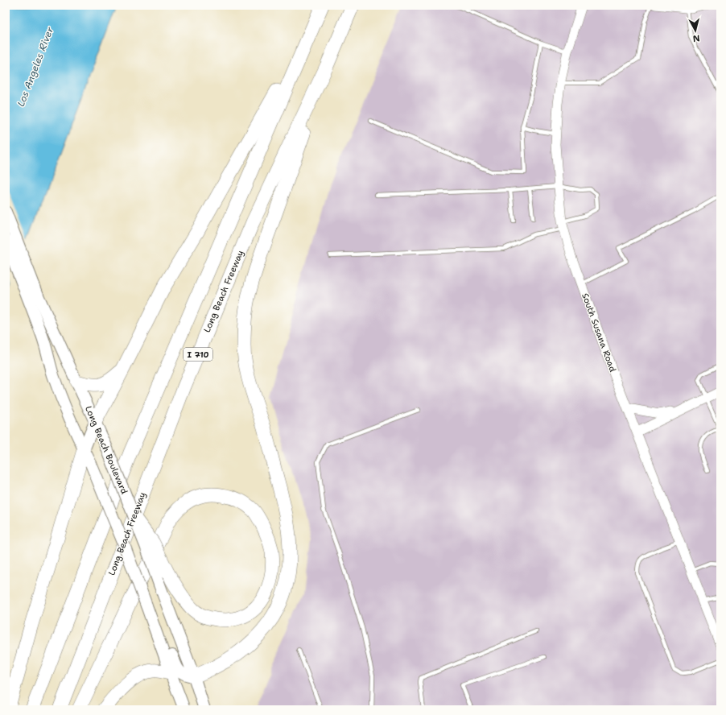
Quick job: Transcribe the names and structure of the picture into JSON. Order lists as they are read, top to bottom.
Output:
{
  "streets": {
    "highway": ["Long Beach Freeway", "I 710"],
    "main road": ["Long Beach Boulevard"],
    "street": ["South Susana Road"]
  },
  "water": ["Los Angeles River"],
  "north": "bottom"
}
